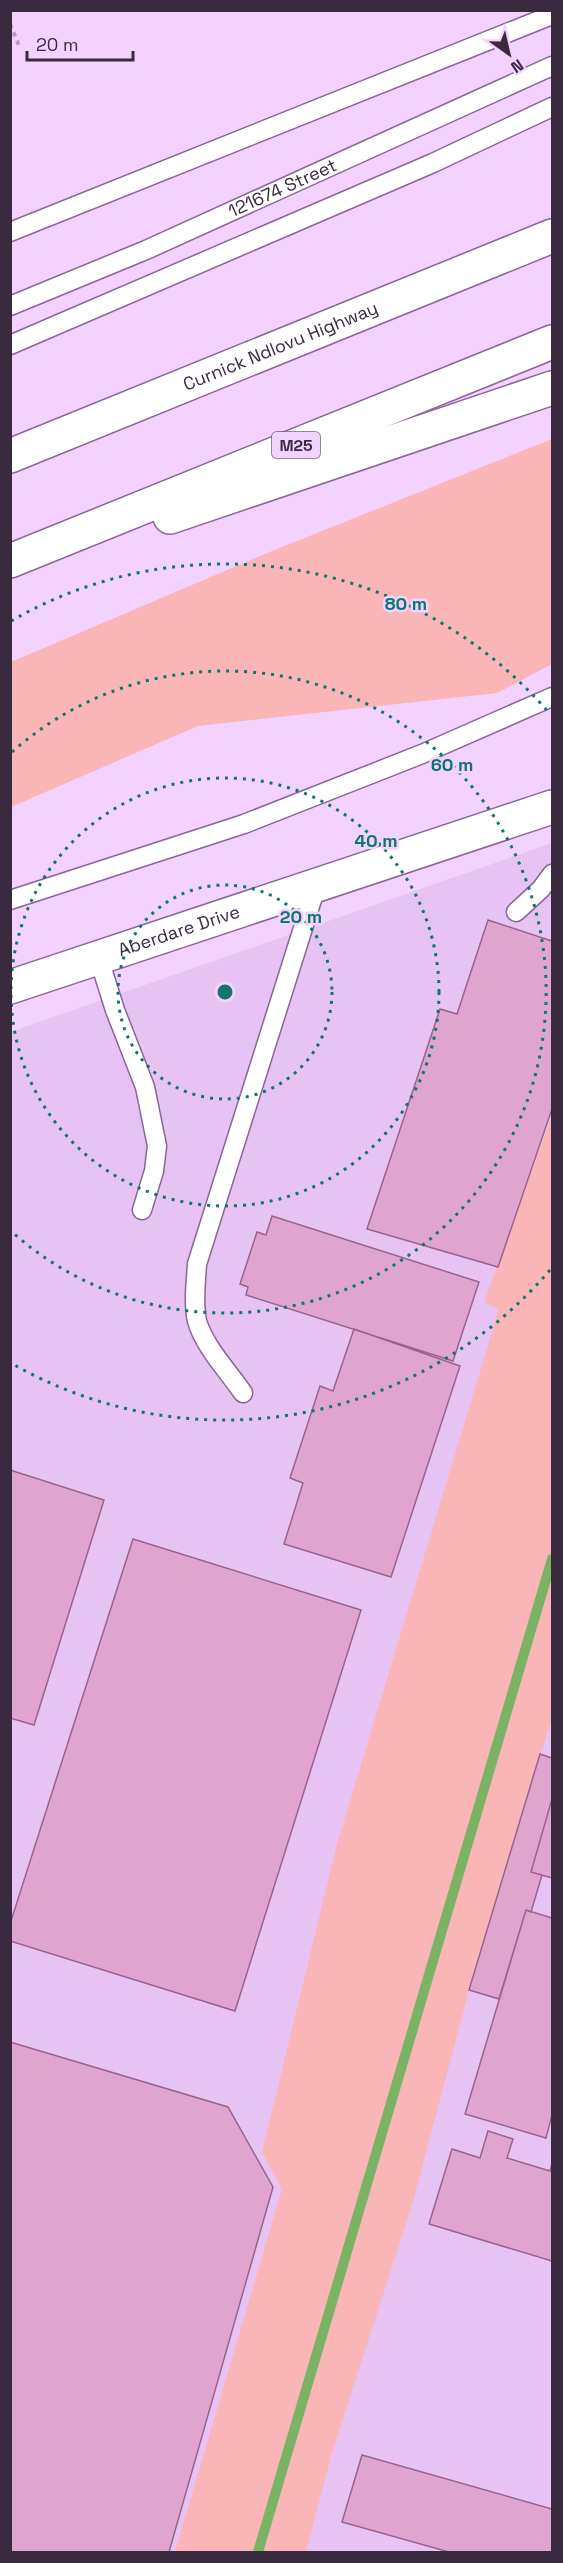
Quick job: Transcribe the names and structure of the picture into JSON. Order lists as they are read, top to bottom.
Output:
{
  "streets": {
    "main road": ["Curnick Ndlovu Highway", "M25", "Aberdare Drive"],
    "lane": ["121674 Street"]
  },
  "scale_bar": "20 m",
  "north": "bottom right",
  "rings": [
    "80 m",
    "60 m",
    "40 m",
    "20 m"
  ]
}
